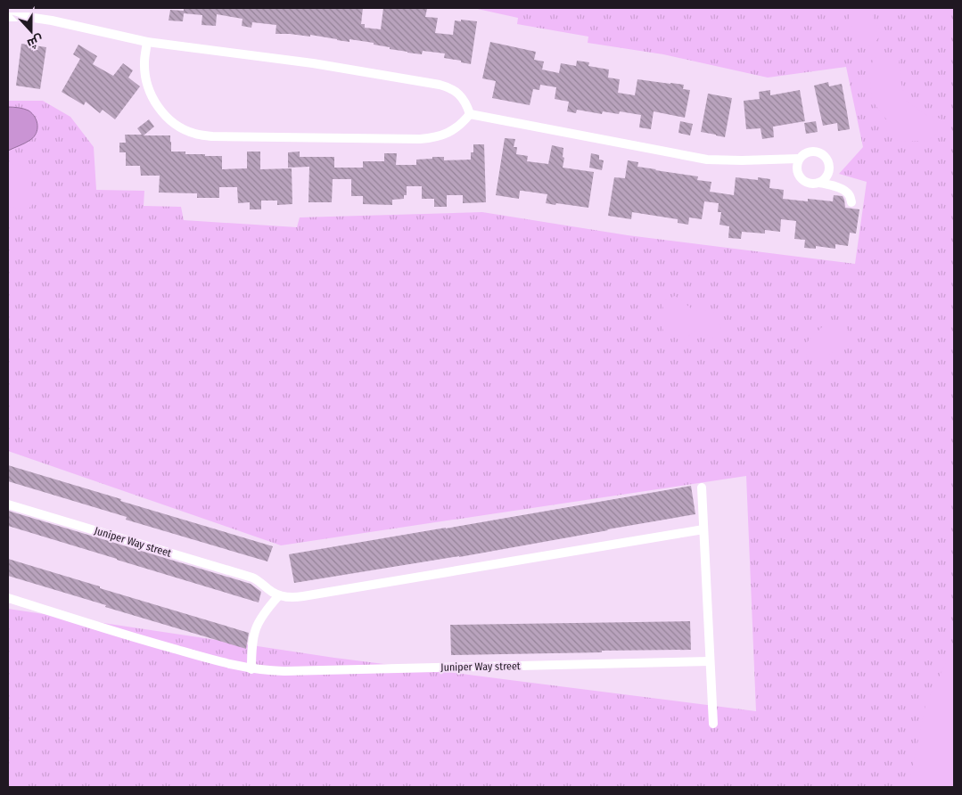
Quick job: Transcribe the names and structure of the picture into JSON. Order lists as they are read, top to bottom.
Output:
{
  "streets": {
    "street": ["Juniper Way street"]
  },
  "north": "bottom"
}
